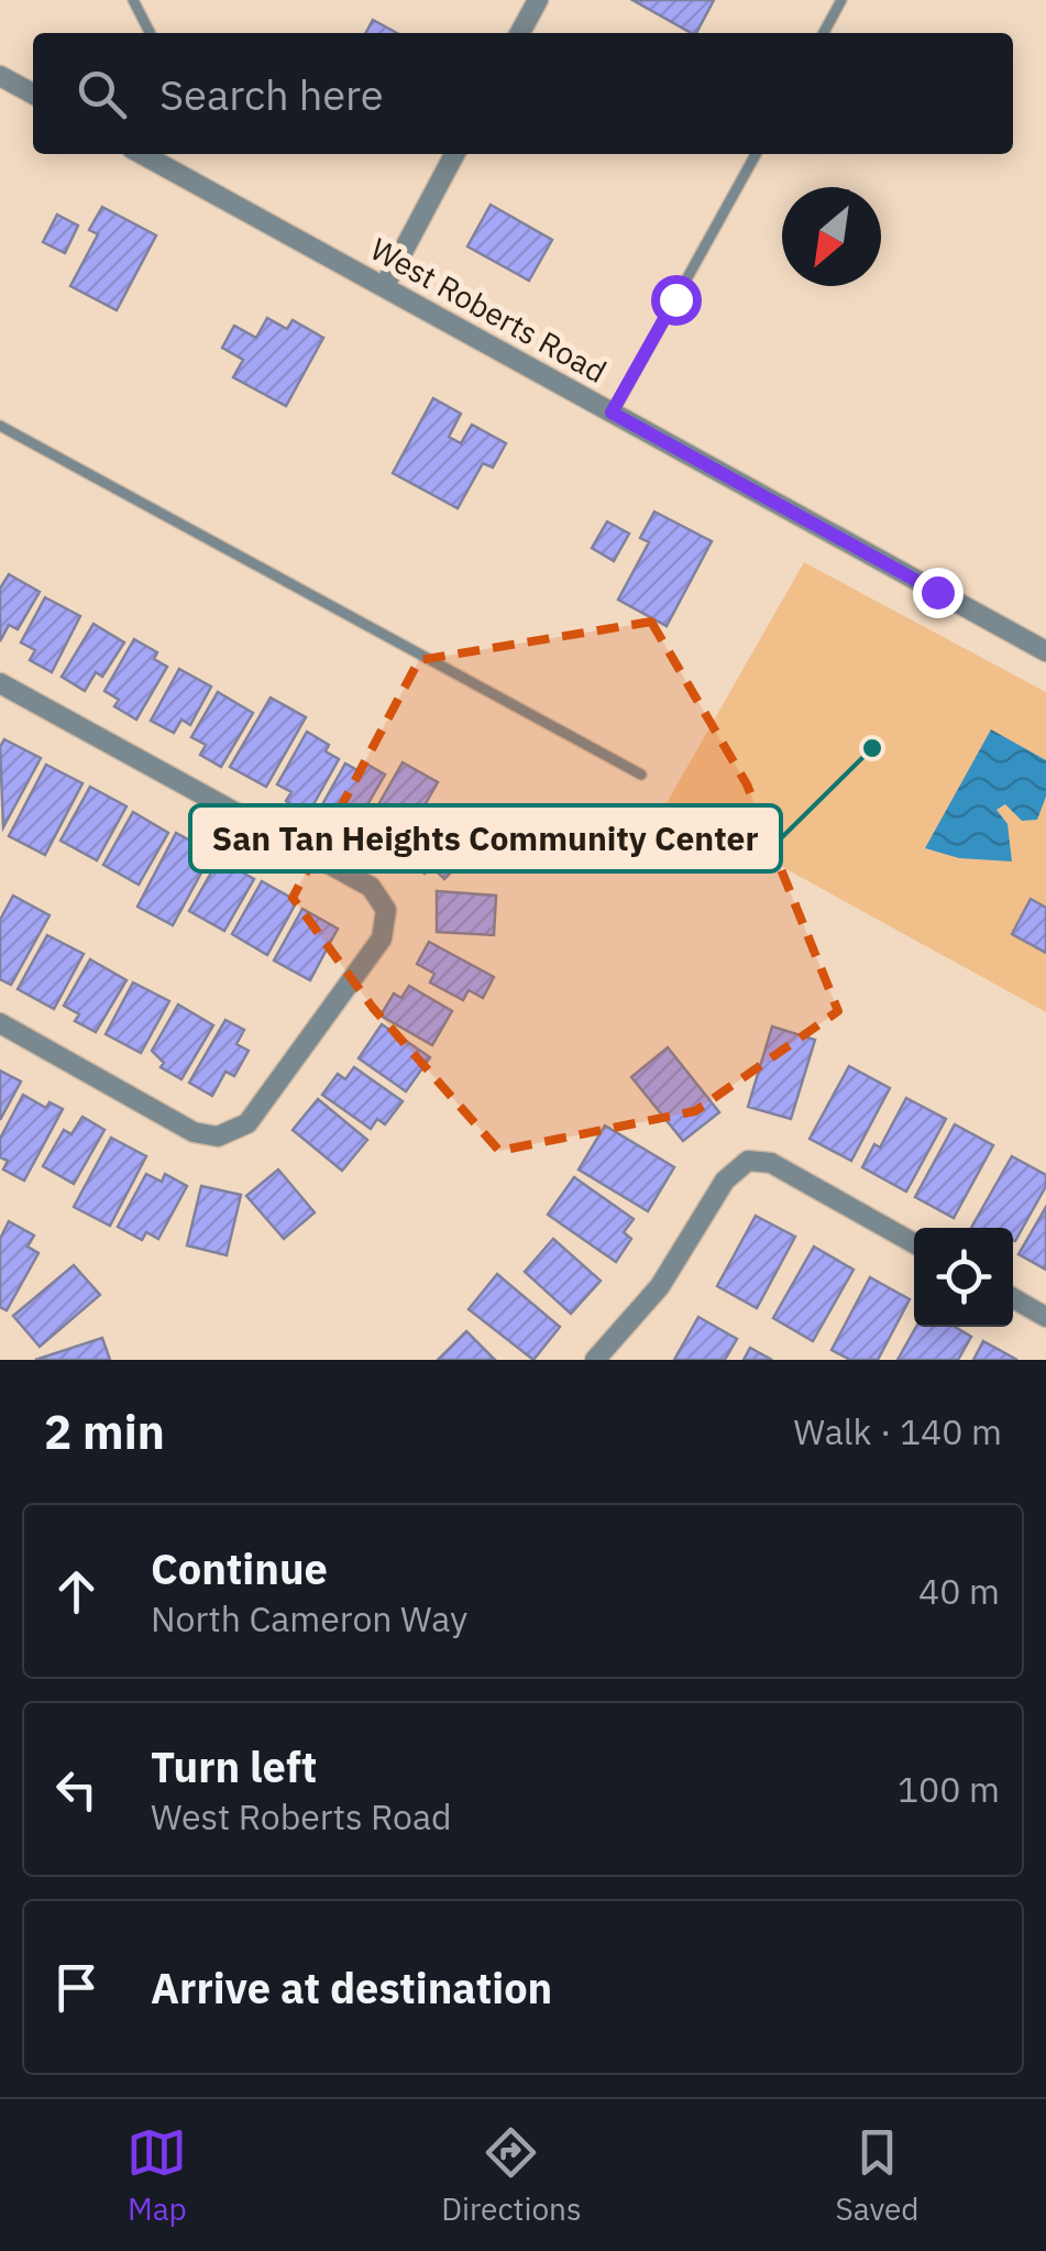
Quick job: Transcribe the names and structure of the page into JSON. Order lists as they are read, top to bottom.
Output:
{
  "streets": {
    "street": ["West Roberts Road"]
  },
  "places": ["San Tan Heights Community Center"],
  "north": "bottom left",
  "page": {
    "search": "Search here",
    "heading": ["2 min", "Walk · 140 m"],
    "list": [
      ["Continue", "North Cameron Way", "40 m"],
      ["Turn left", "West Roberts Road", "100 m"],
      "Arrive at destination"
    ],
    "nav": ["Map", "Directions", "Saved"]
  }
}
